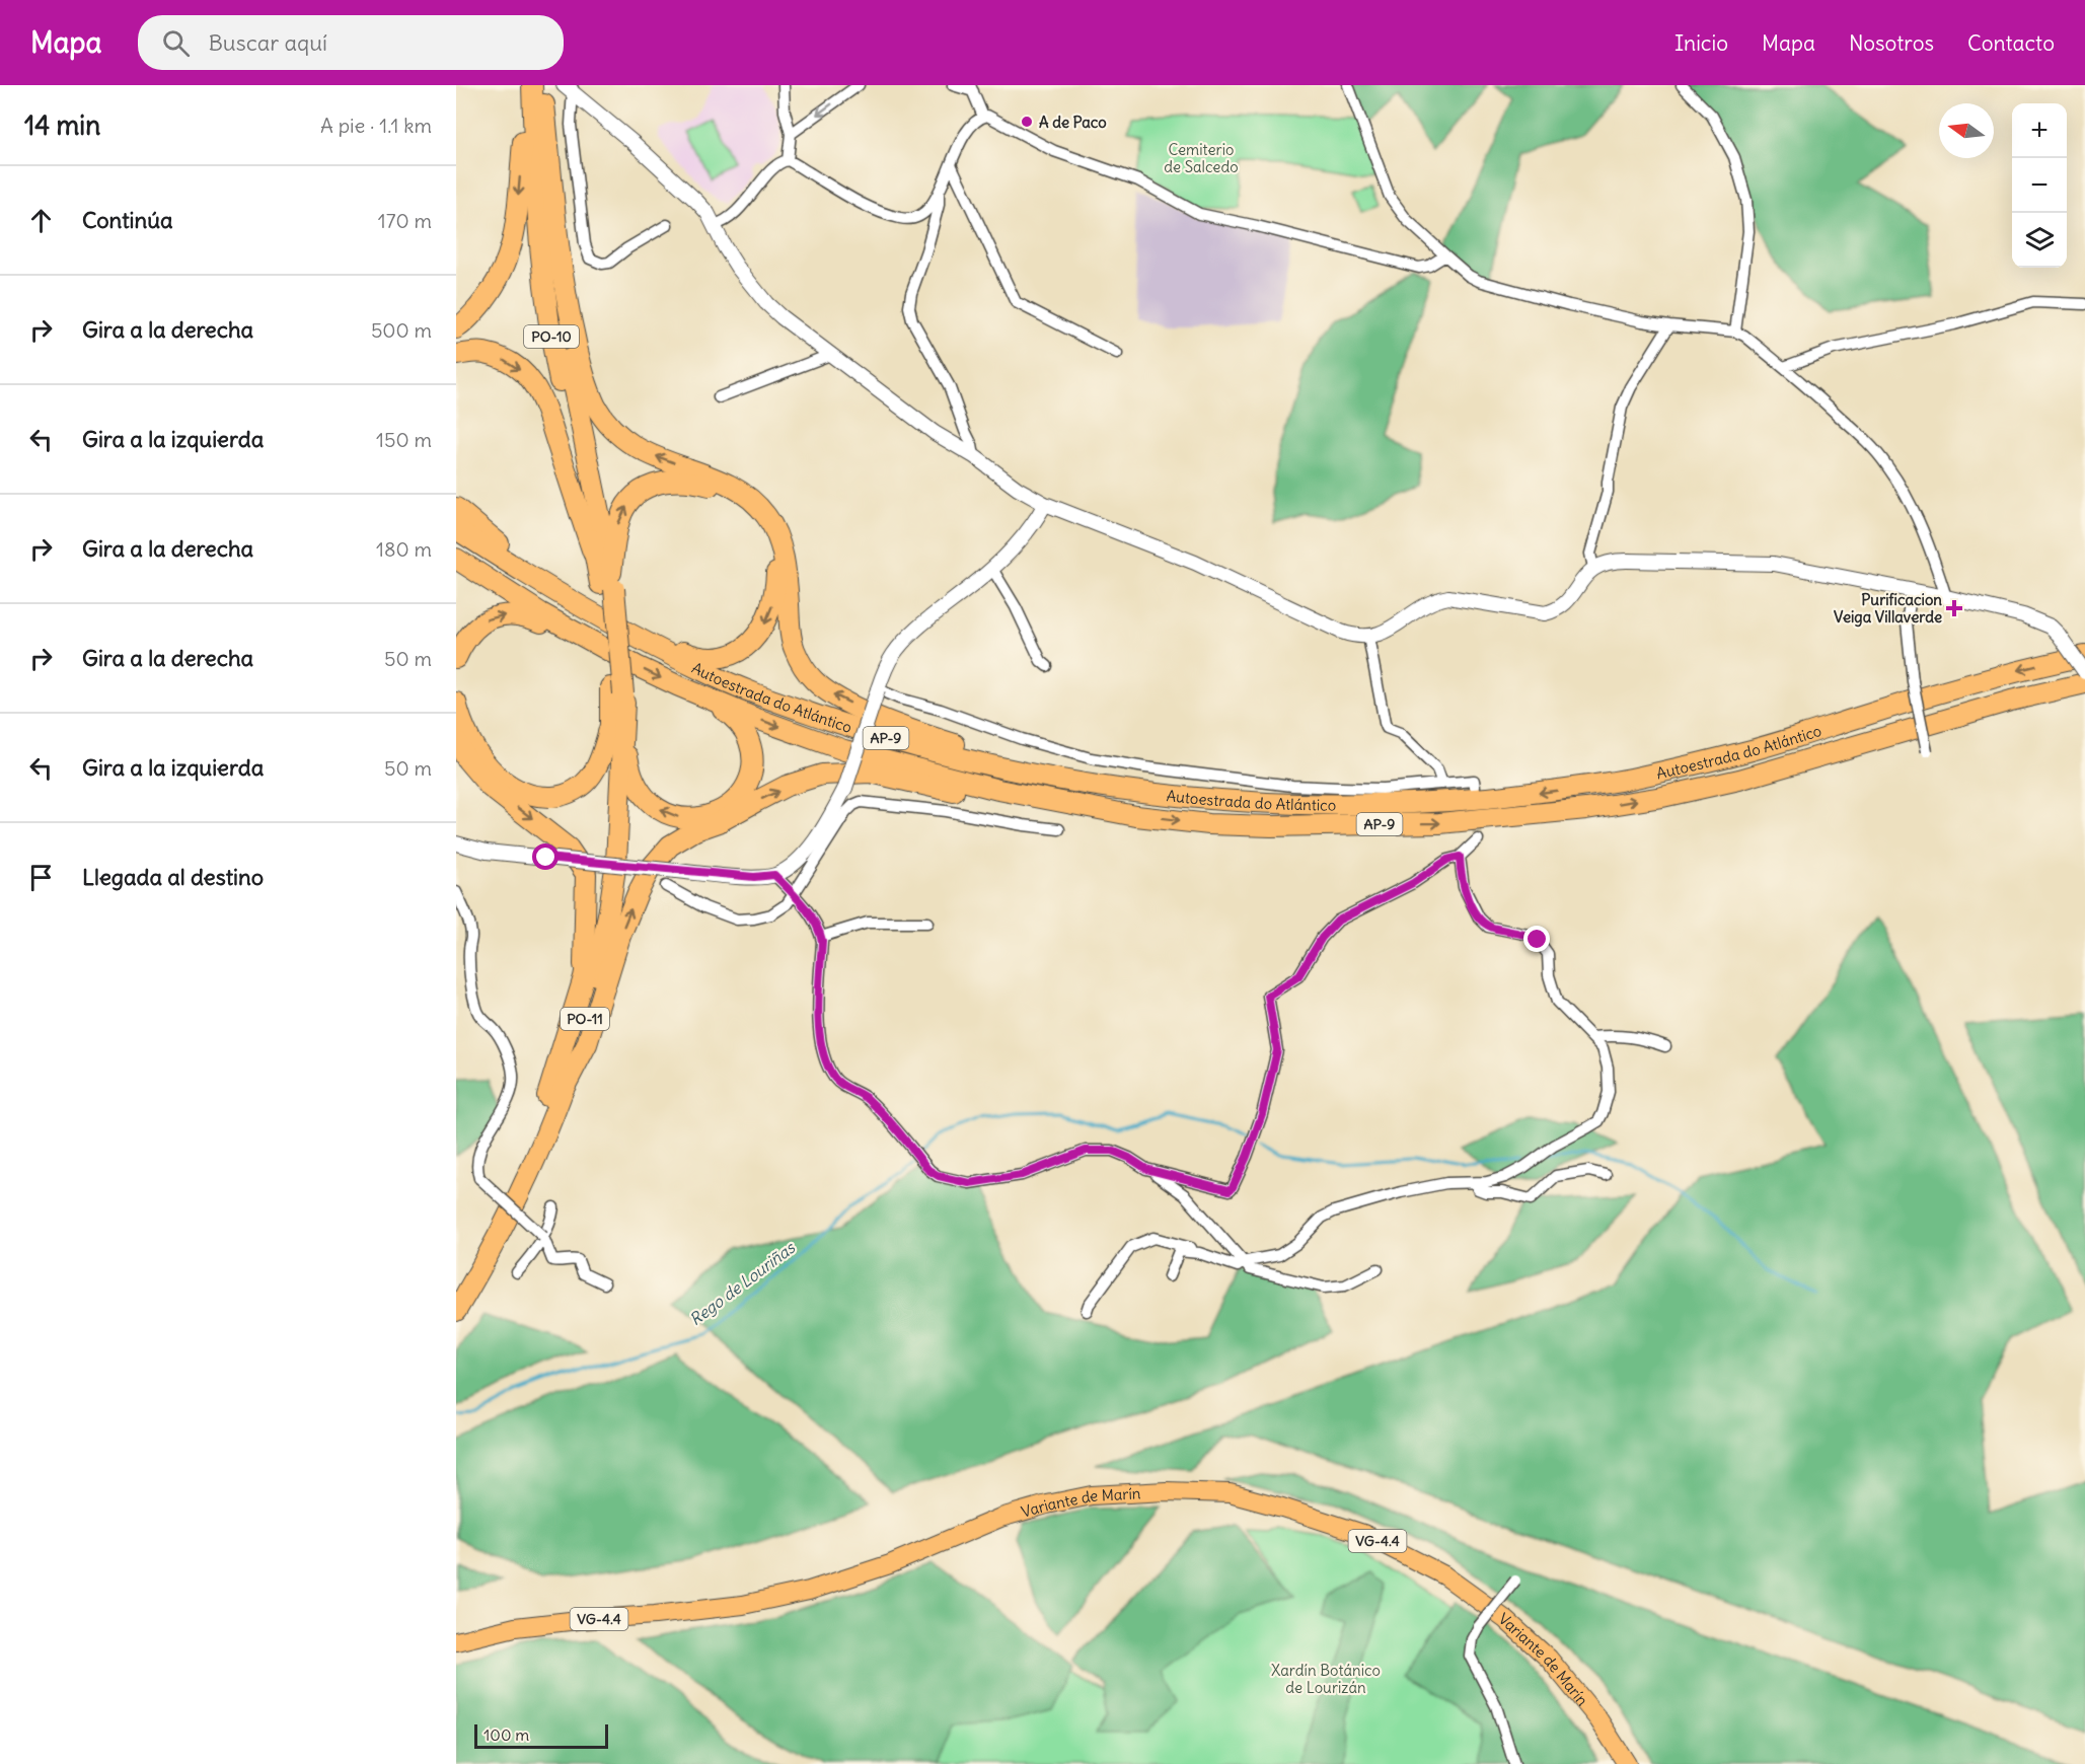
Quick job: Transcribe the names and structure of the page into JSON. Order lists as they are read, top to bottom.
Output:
{
  "streets": {
    "highway": [
      "PO-10",
      "Autoestrada do Atlántico",
      "AP-9",
      "PO-11",
      "Variante de Marín",
      "VG-4.4"
    ]
  },
  "crossings": [
    ["PO-10", "PO-11"]
  ],
  "water": ["Rego de Louriñas"],
  "parks": ["Cemiterio de Salcedo", "Xardín Botánico de Lourizán"],
  "places": {
    "other": ["A de Paco"],
    "health": ["Purificacion Veiga Villaverde"]
  },
  "scale_bar": "100 m",
  "north": "left",
  "page": {
    "header": "Mapa",
    "search": "Buscar aquí",
    "nav": [
      "Inicio",
      "Mapa",
      "Nosotros",
      "Contacto"
    ],
    "heading": ["14 min", "A pie · 1.1 km"],
    "map_buttons": ["+", "−"],
    "list": [
      ["Continúa", "170 m"],
      ["Gira a la derecha", "500 m"],
      ["Gira a la izquierda", "150 m"],
      ["Gira a la derecha", "180 m"],
      ["Gira a la derecha", "50 m"],
      ["Gira a la izquierda", "50 m"],
      "Llegada al destino"
    ],
    "scale": "100 m"
  }
}
